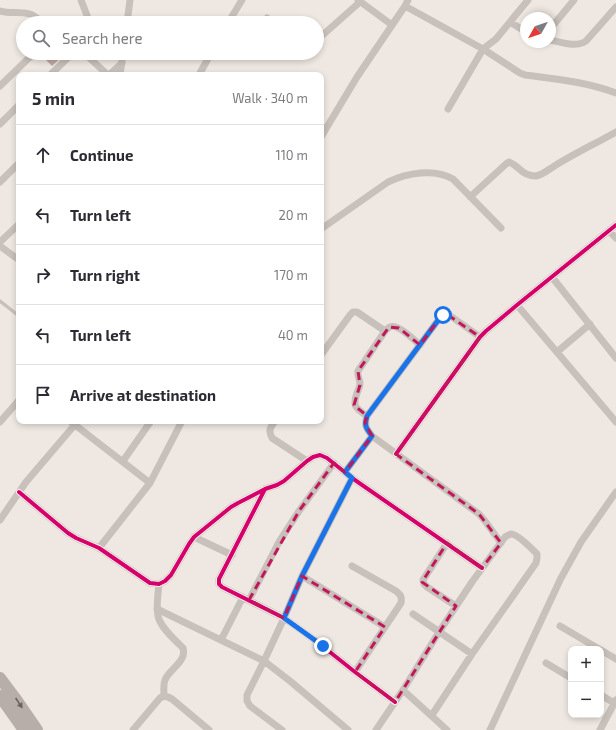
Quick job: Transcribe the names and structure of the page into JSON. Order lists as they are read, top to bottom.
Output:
{
  "north": "bottom left",
  "page": {
    "search": "Search here",
    "heading": ["5 min", "Walk · 340 m"],
    "list": [
      ["Continue", "110 m"],
      ["Turn left", "20 m"],
      ["Turn right", "170 m"],
      ["Turn left", "40 m"],
      "Arrive at destination"
    ],
    "map_buttons": ["+", "−"]
  }
}
